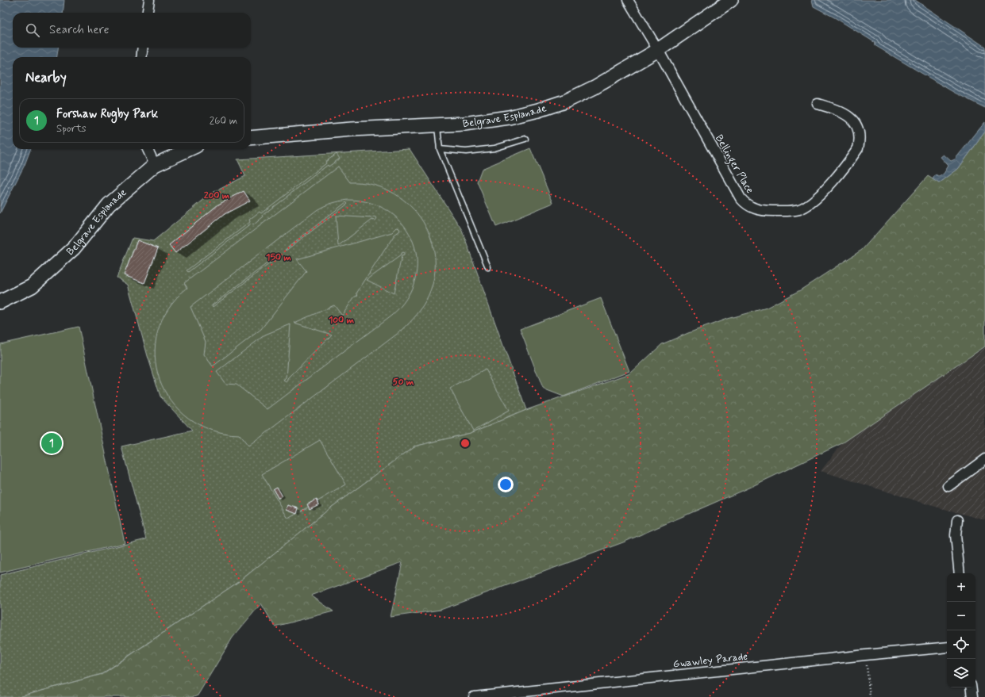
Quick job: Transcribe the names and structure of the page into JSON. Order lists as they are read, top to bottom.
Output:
{
  "streets": {
    "street": ["Belgrave Esplanade", "Bellinger Place", "Gwawley Parade"]
  },
  "crossings": [
    ["Belgrave Esplanade", "Bellinger Place"]
  ],
  "page": {
    "search": "Search here",
    "heading": "Nearby",
    "list": [
      {
        "mark": "1",
        "name": "Forshaw Rugby Park",
        "note": "Sports",
        "value": "260 m"
      }
    ],
    "pins": "1",
    "map_buttons": ["+", "−"]
  },
  "rings": [
    "200 m",
    "150 m",
    "100 m",
    "50 m"
  ]
}
